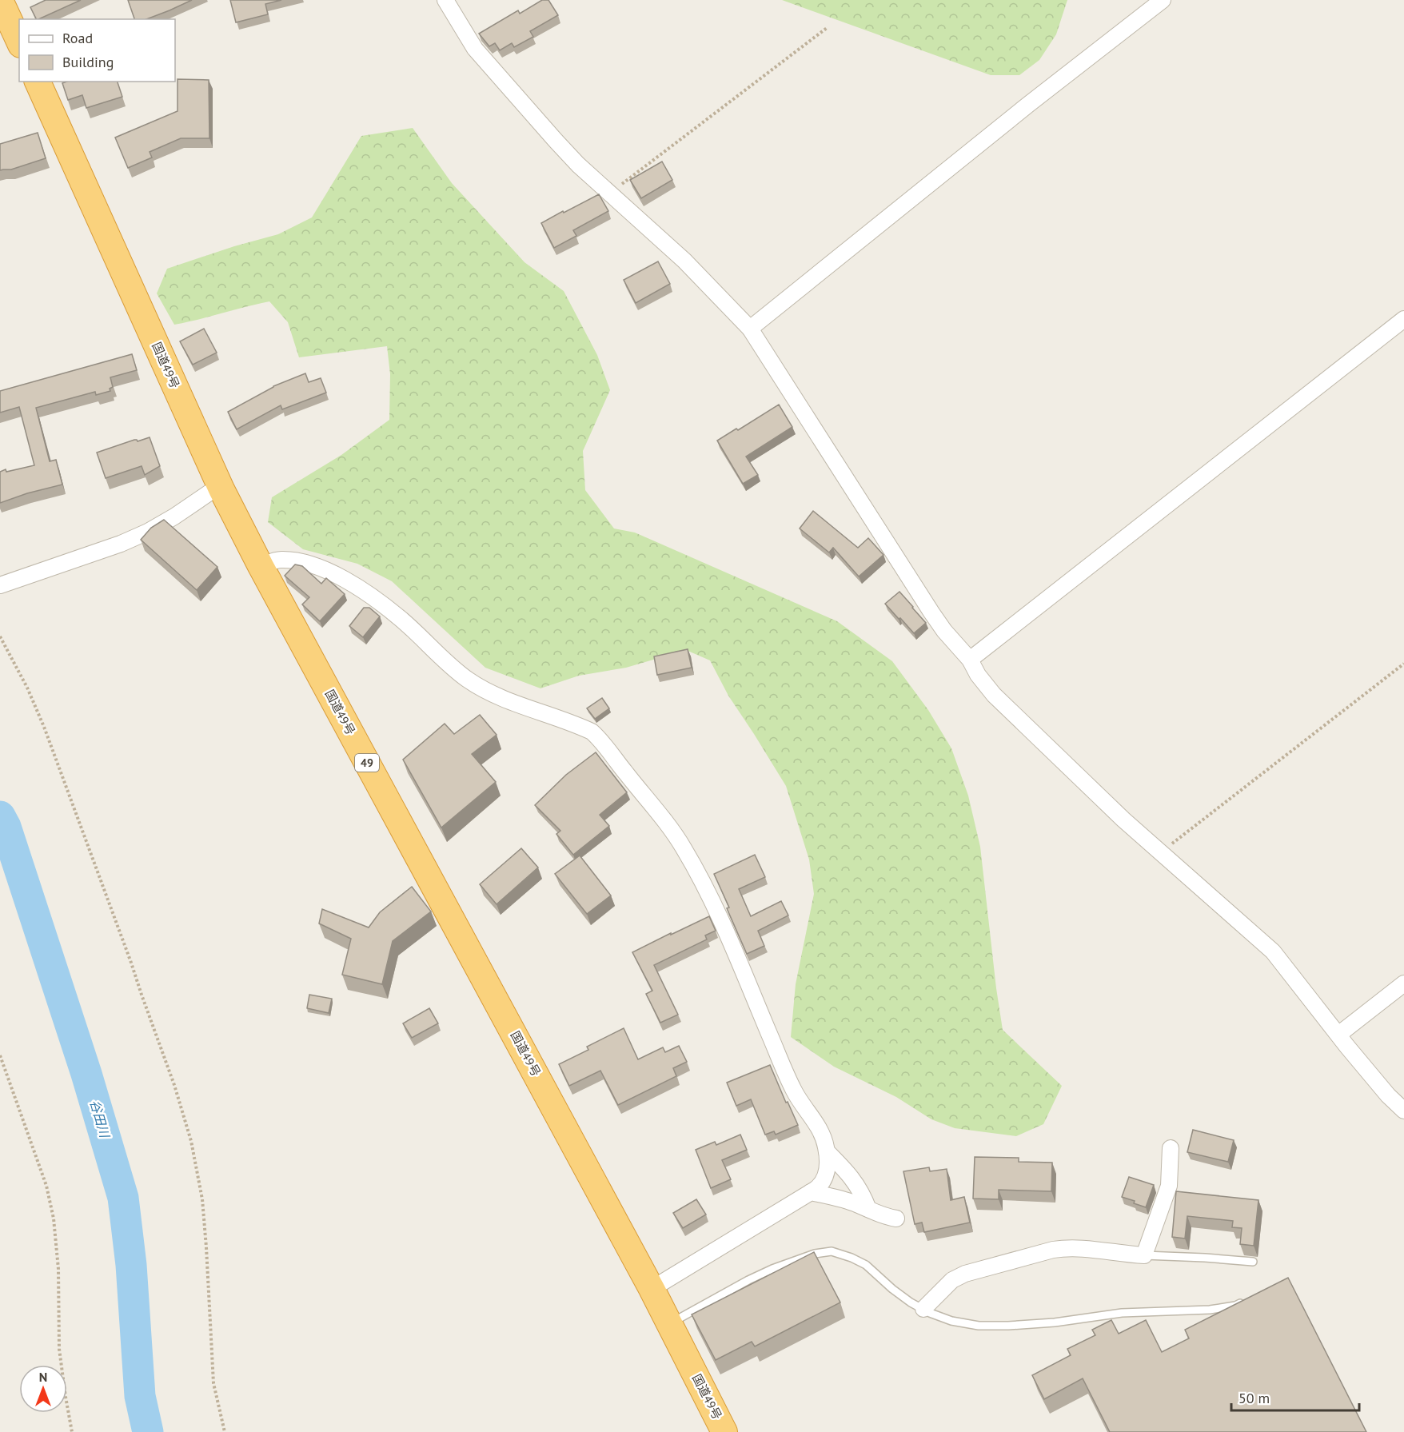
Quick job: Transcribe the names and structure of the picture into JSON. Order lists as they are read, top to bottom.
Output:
{
  "streets": {
    "highway": ["国道49号", "49"]
  },
  "water": ["谷田川"],
  "legend": ["Road", "Building"],
  "scale_bar": "50 m",
  "north": "top"
}
